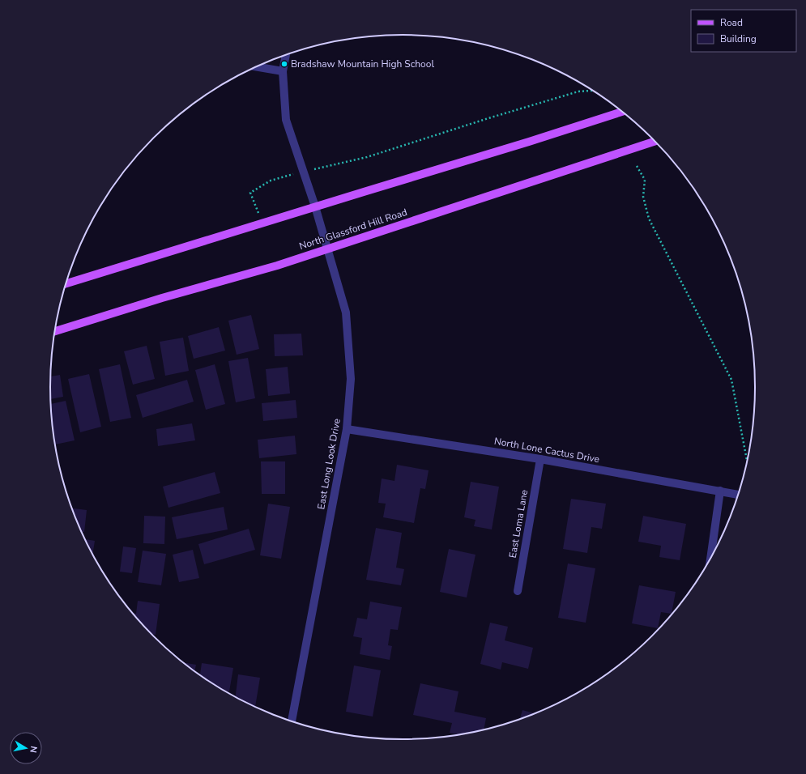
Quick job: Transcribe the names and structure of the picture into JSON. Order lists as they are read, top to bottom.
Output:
{
  "streets": {
    "main road": ["North Glassford Hill Road"],
    "street": ["North Lone Cactus Drive", "East Long Look Drive", "East Loma Lane"]
  },
  "crossings": [
    ["North Glassford Hill Road", "East Long Look Drive"],
    ["North Lone Cactus Drive", "East Long Look Drive"],
    ["North Lone Cactus Drive", "East Loma Lane"]
  ],
  "places": ["Bradshaw Mountain High School"],
  "legend": ["Road", "Building"],
  "north": "right"
}
